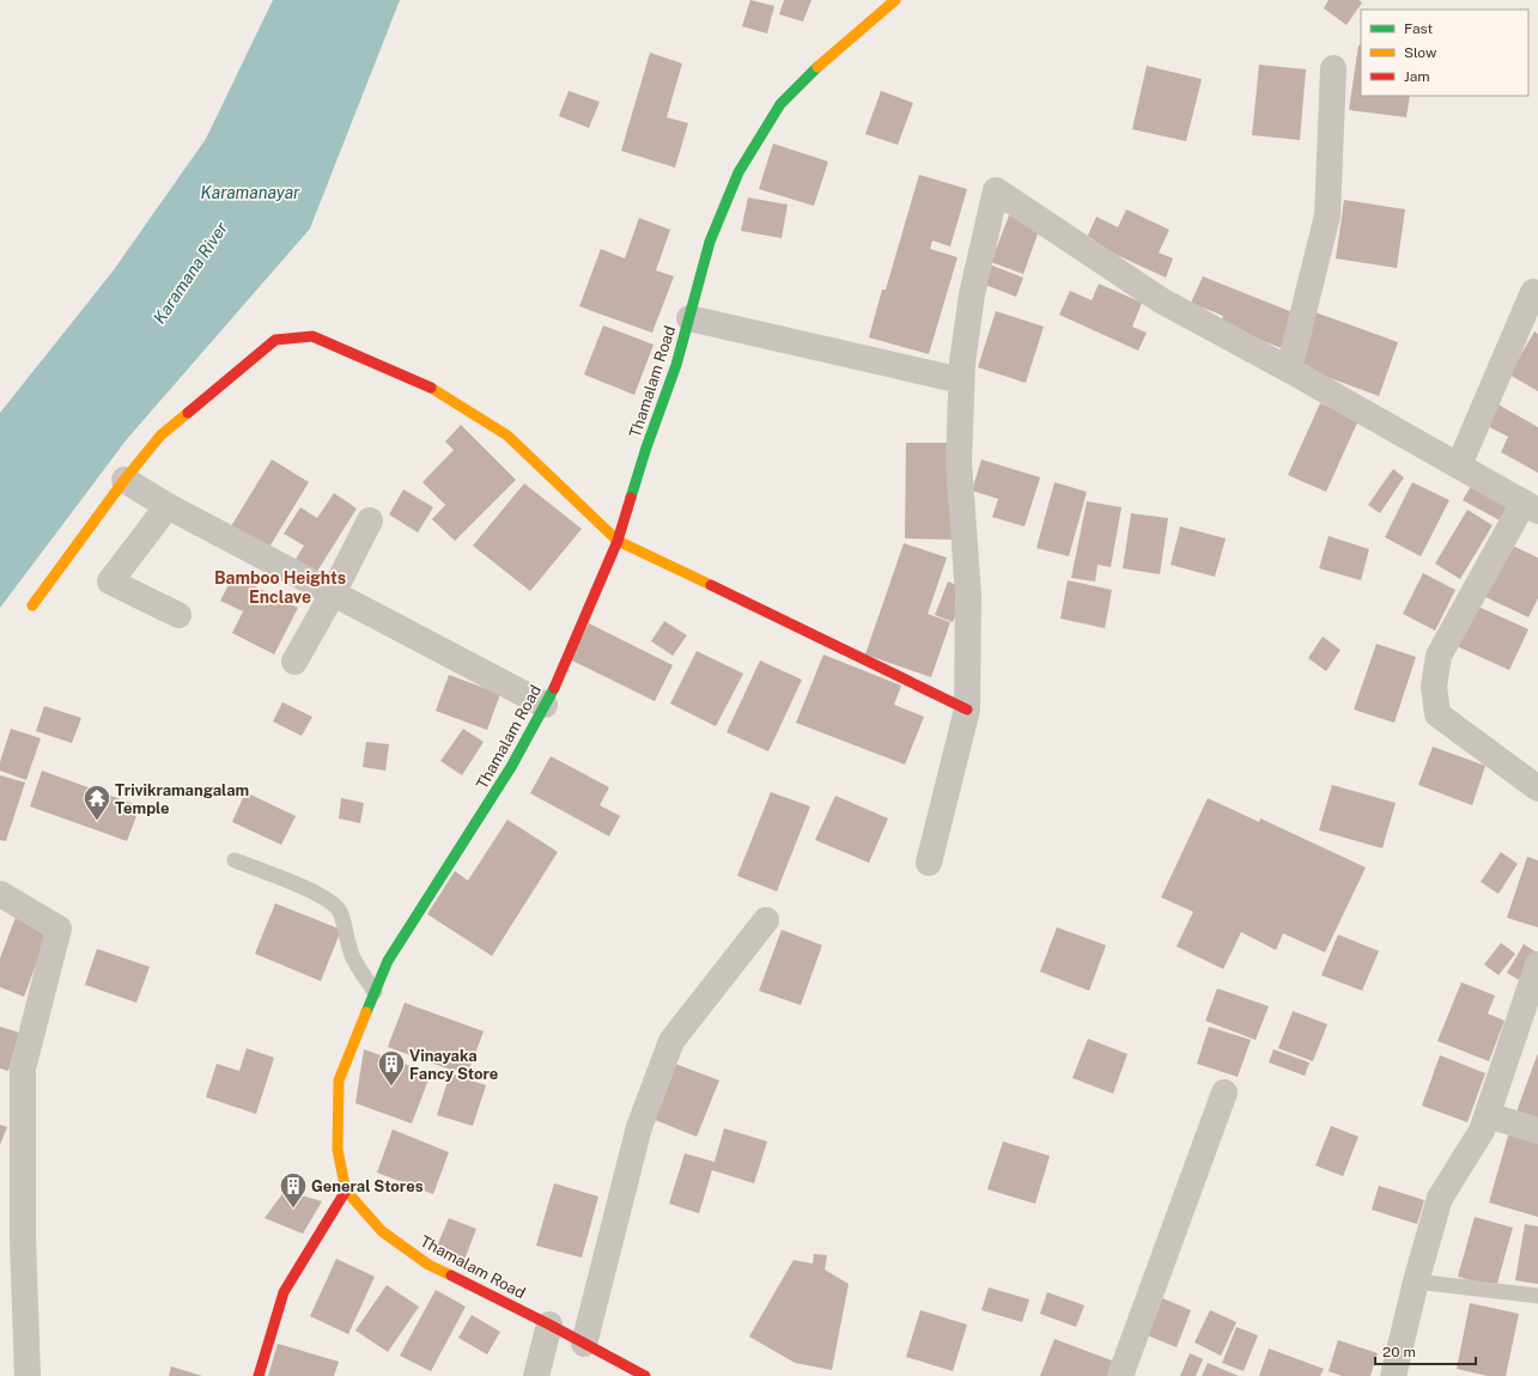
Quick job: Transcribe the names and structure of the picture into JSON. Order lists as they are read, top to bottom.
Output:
{
  "streets": {
    "street": ["Thamalam Road"]
  },
  "districts": ["Bamboo Heights Enclave"],
  "water": ["Karamanayar", "Karamana River"],
  "places": {
    "temple": ["Trivikramangalam Temple"],
    "building": ["Vinayaka Fancy Store", "General Stores"]
  },
  "legend": ["Fast", "Slow", "Jam"],
  "scale_bar": "20 m"
}
